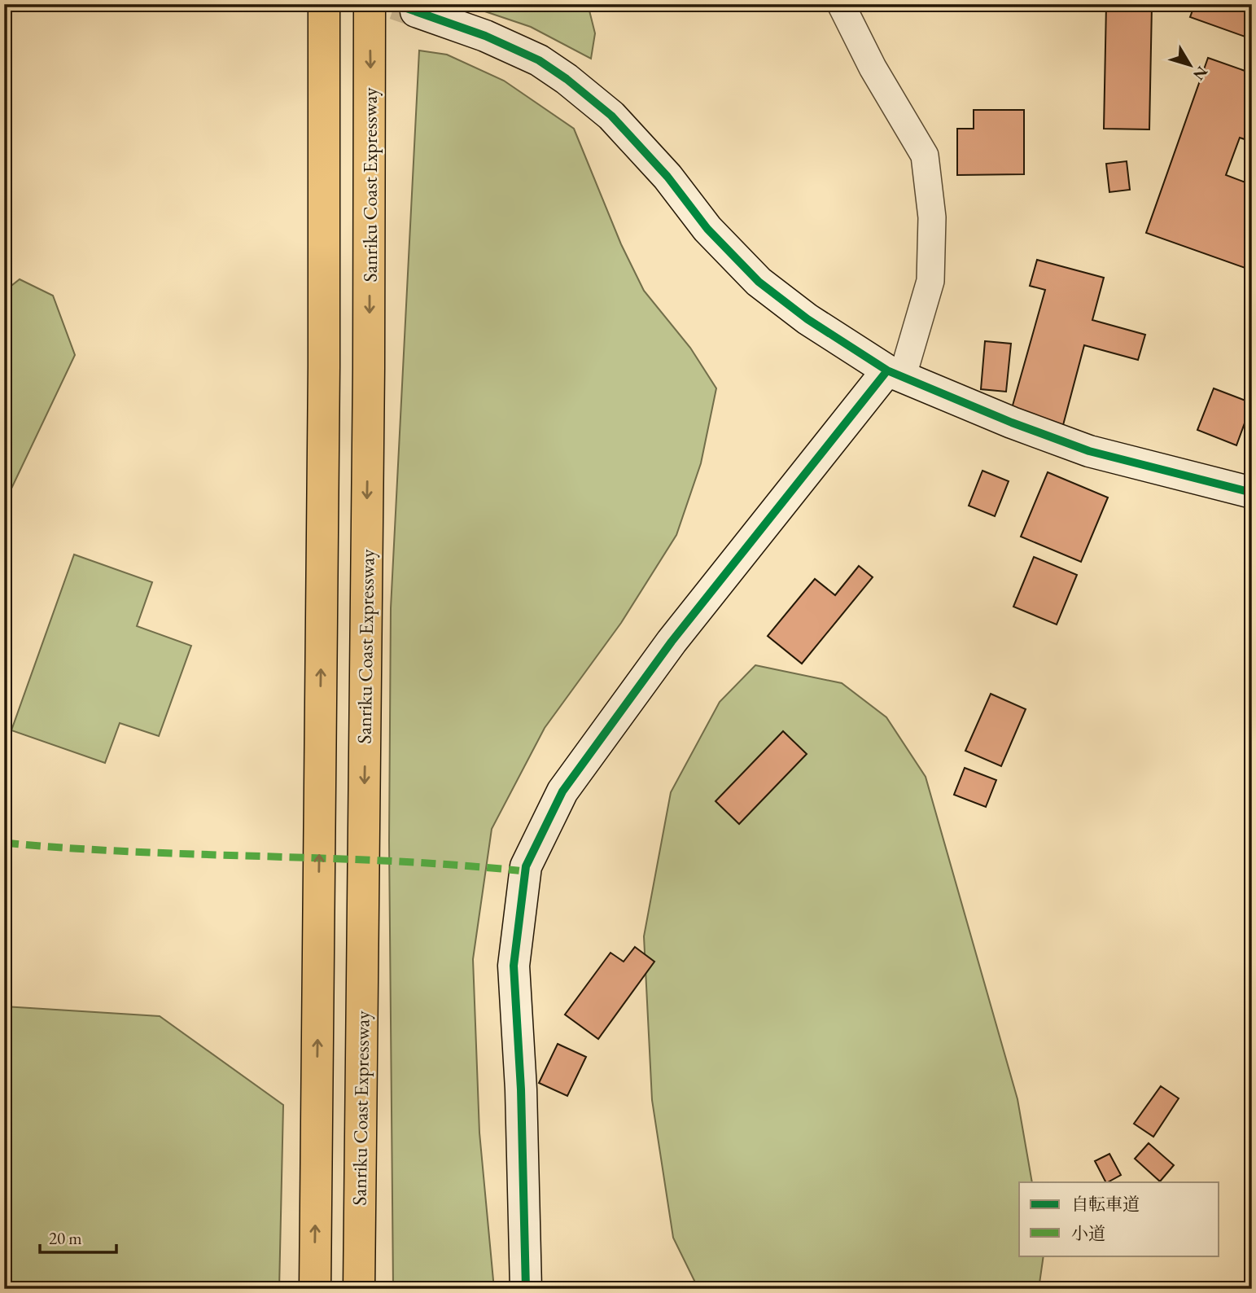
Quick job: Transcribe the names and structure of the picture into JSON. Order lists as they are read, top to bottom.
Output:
{
  "streets": {
    "highway": ["Sanriku Coast Expressway"]
  },
  "legend": ["自転車道", "小道"],
  "scale_bar": "20 m",
  "north": "bottom right"
}
